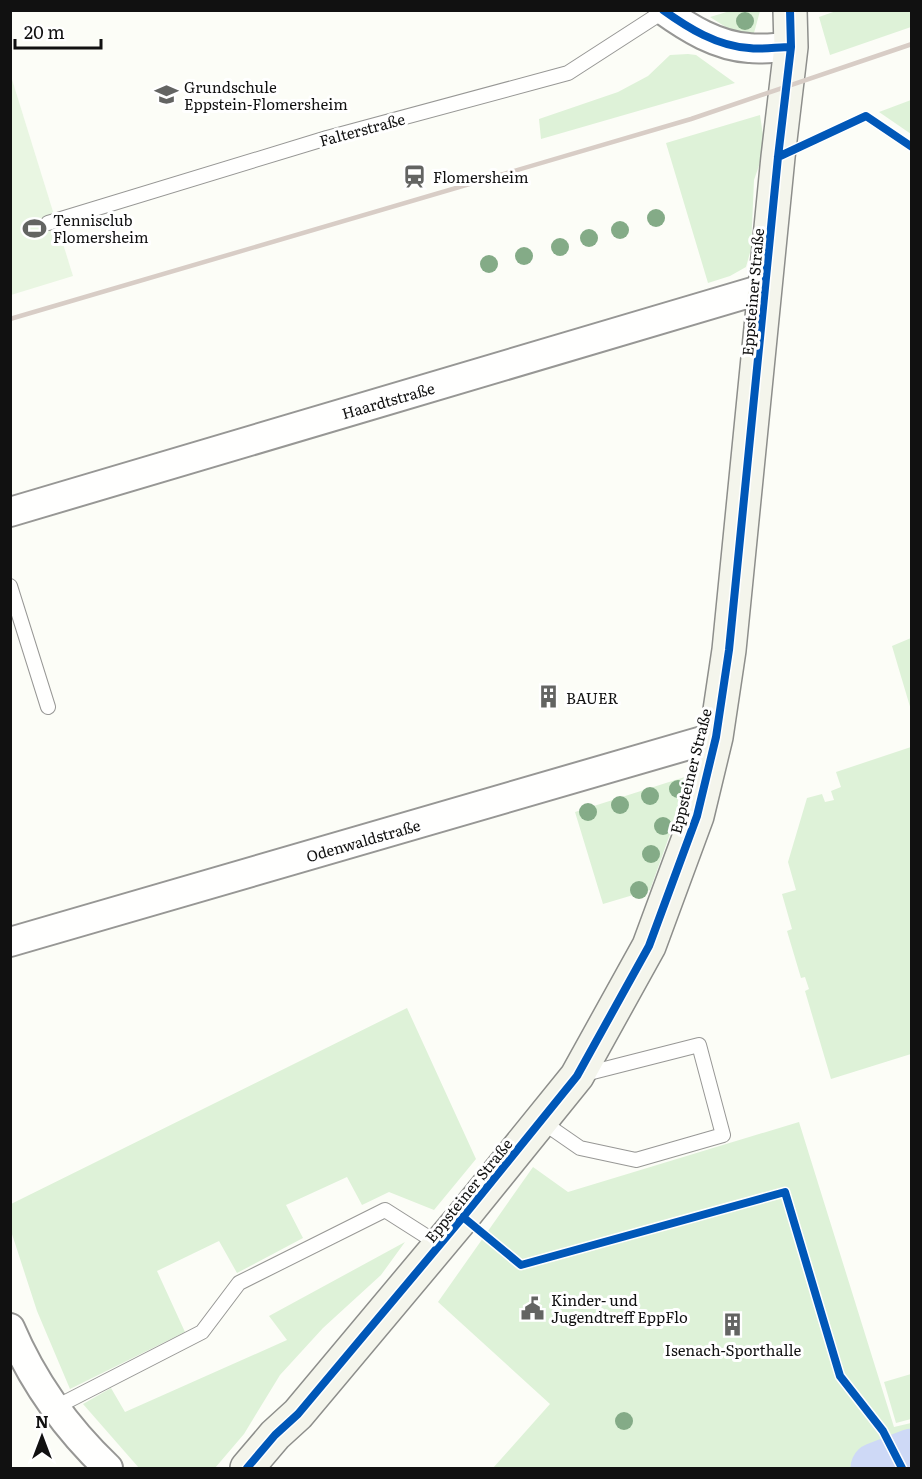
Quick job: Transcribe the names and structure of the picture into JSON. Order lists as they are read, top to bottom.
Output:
{
  "streets": {
    "main road": ["Eppsteiner Straße"],
    "street": ["Falterstraße", "Haardtstraße", "Odenwaldstraße"]
  },
  "crossings": [
    ["Falterstraße", "Eppsteiner Straße"],
    ["Eppsteiner Straße", "Haardtstraße"],
    ["Eppsteiner Straße", "Odenwaldstraße"]
  ],
  "places": {
    "school or university": ["Grundschule Eppstein-Flomersheim"],
    "station": ["Flomersheim"],
    "sports": ["Tennisclub Flomersheim"],
    "building": ["BAUER", "Isenach-Sporthalle"],
    "public building": ["Kinder- und Jugendtreff EppFlo"]
  },
  "scale_bar": "20 m",
  "north": "top"
}
